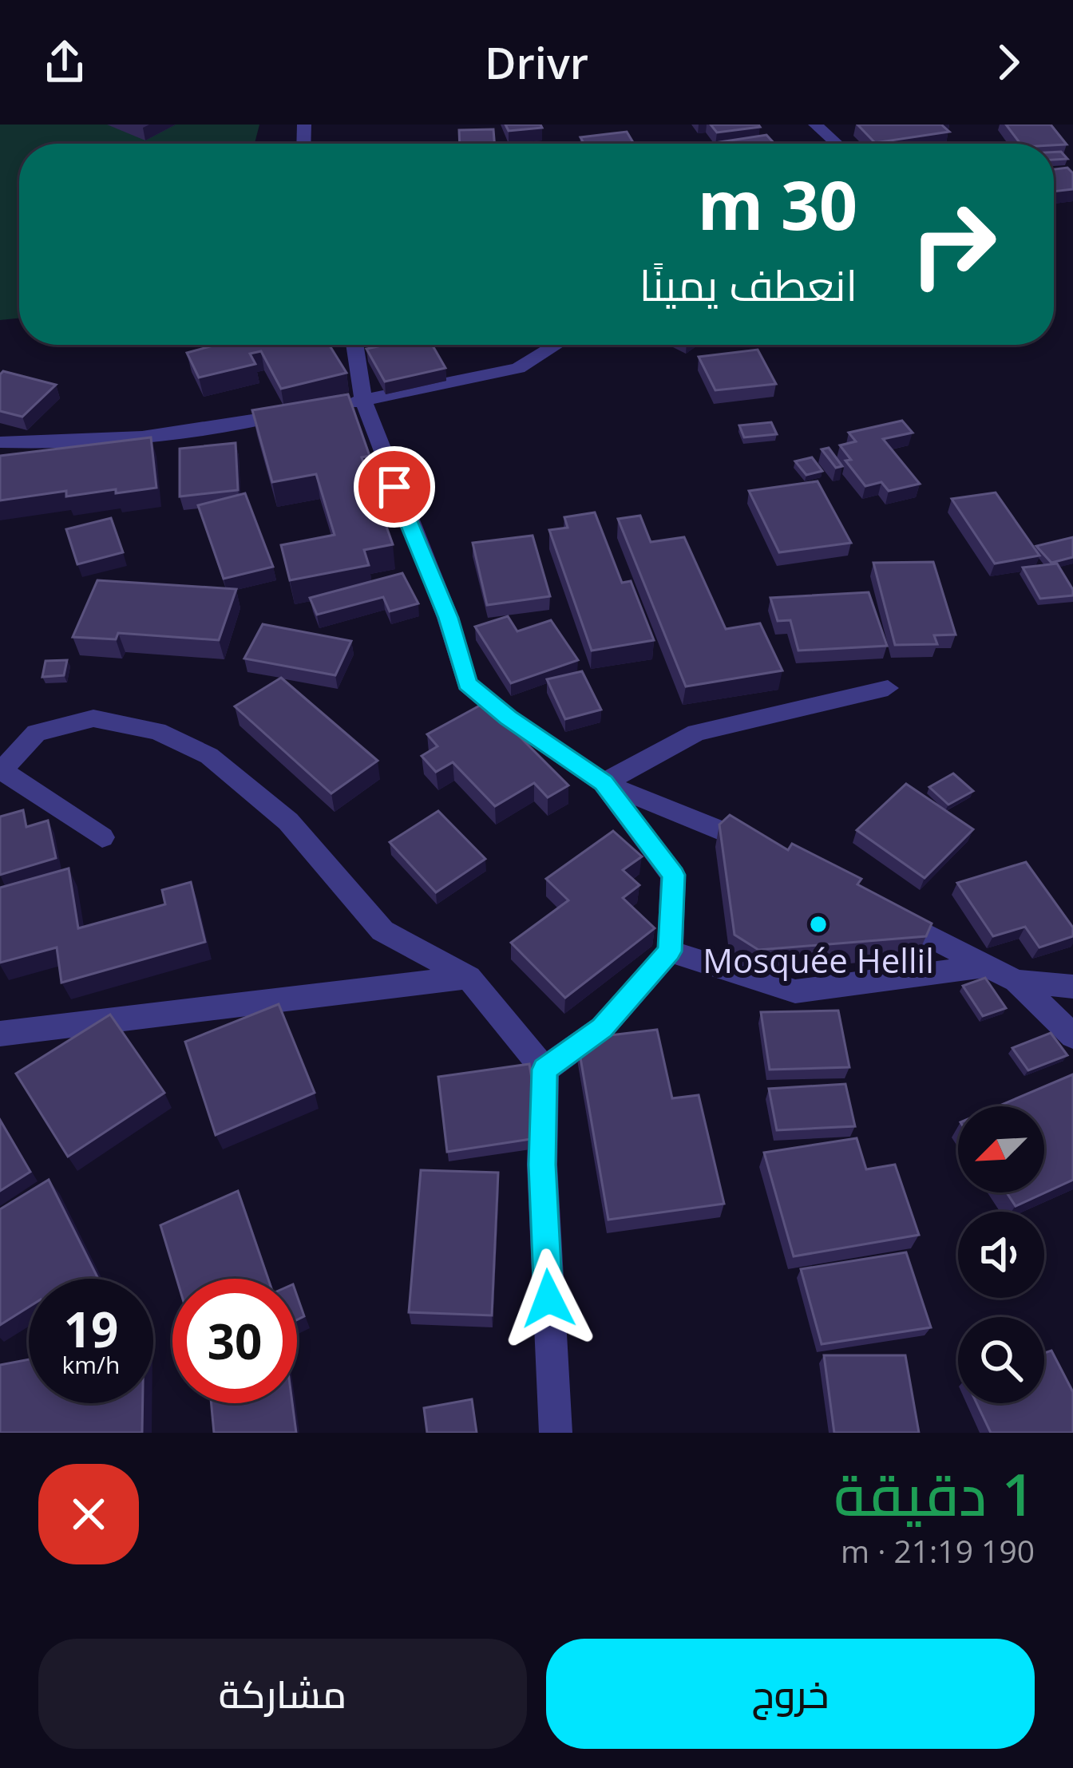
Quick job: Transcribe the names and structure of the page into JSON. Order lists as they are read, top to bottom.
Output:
{
  "places": ["Mosquée Hellil"],
  "north": "bottom left",
  "page": {
    "header": "Drivr",
    "turn": ["30 m", "انعطف يمينًا"],
    "speed": "19 km/h",
    "limit": "30",
    "heading": ["1 دقيقة", "190 m · 21:19"],
    "buttons": ["خروج", "مشاركة"]
  }
}
